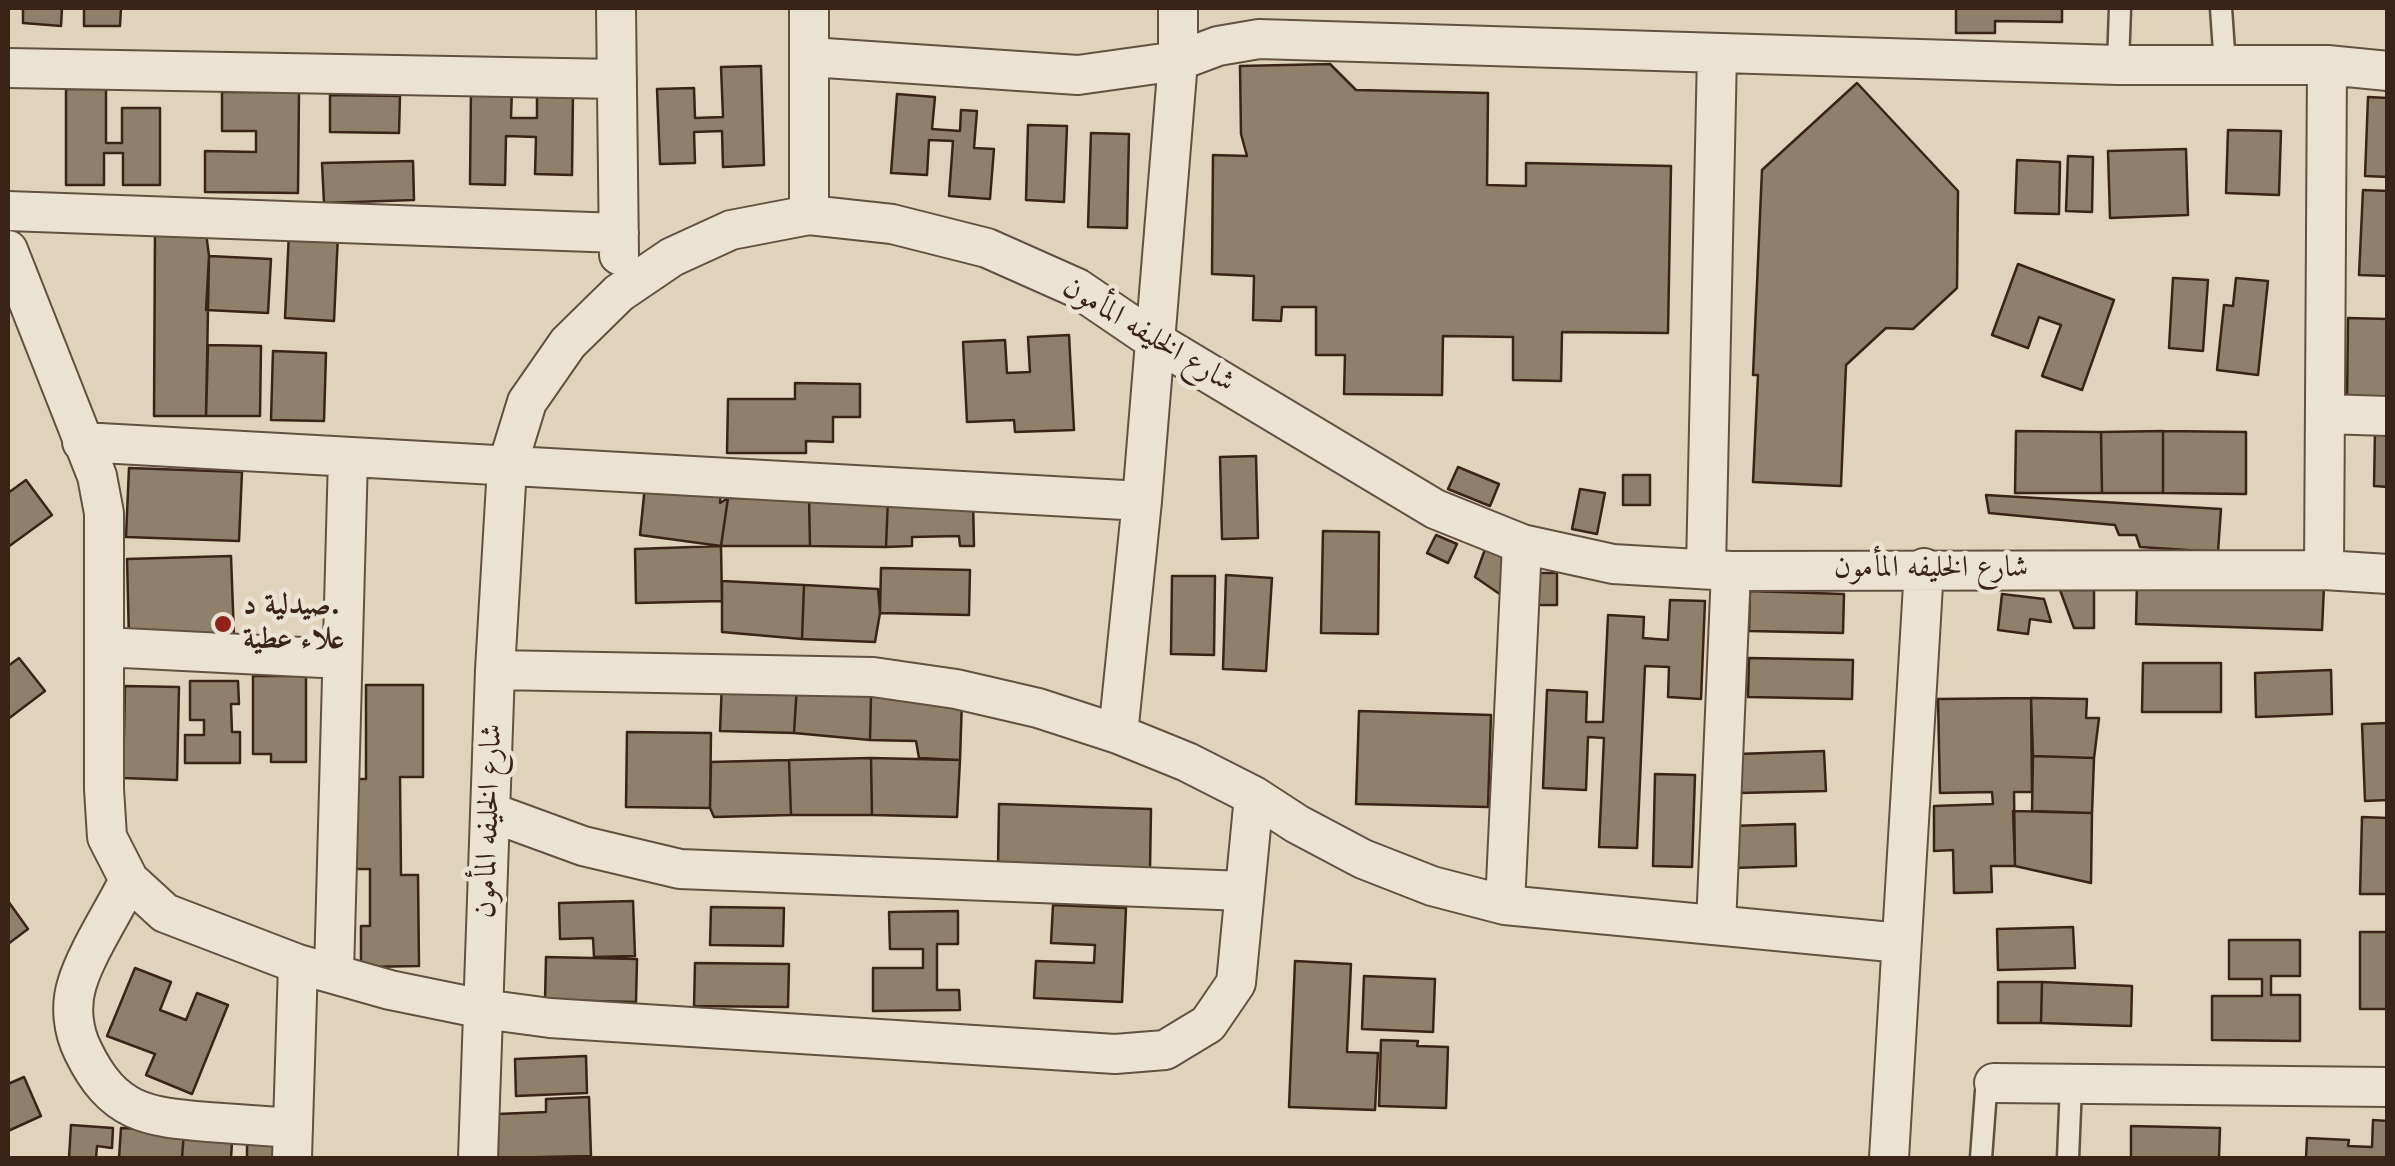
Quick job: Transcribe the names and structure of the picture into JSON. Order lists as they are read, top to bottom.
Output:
{
  "streets": {
    "street": ["شارع الخليفه المأمون"]
  },
  "places": ["صيدلية د. علاء عطية"]
}
